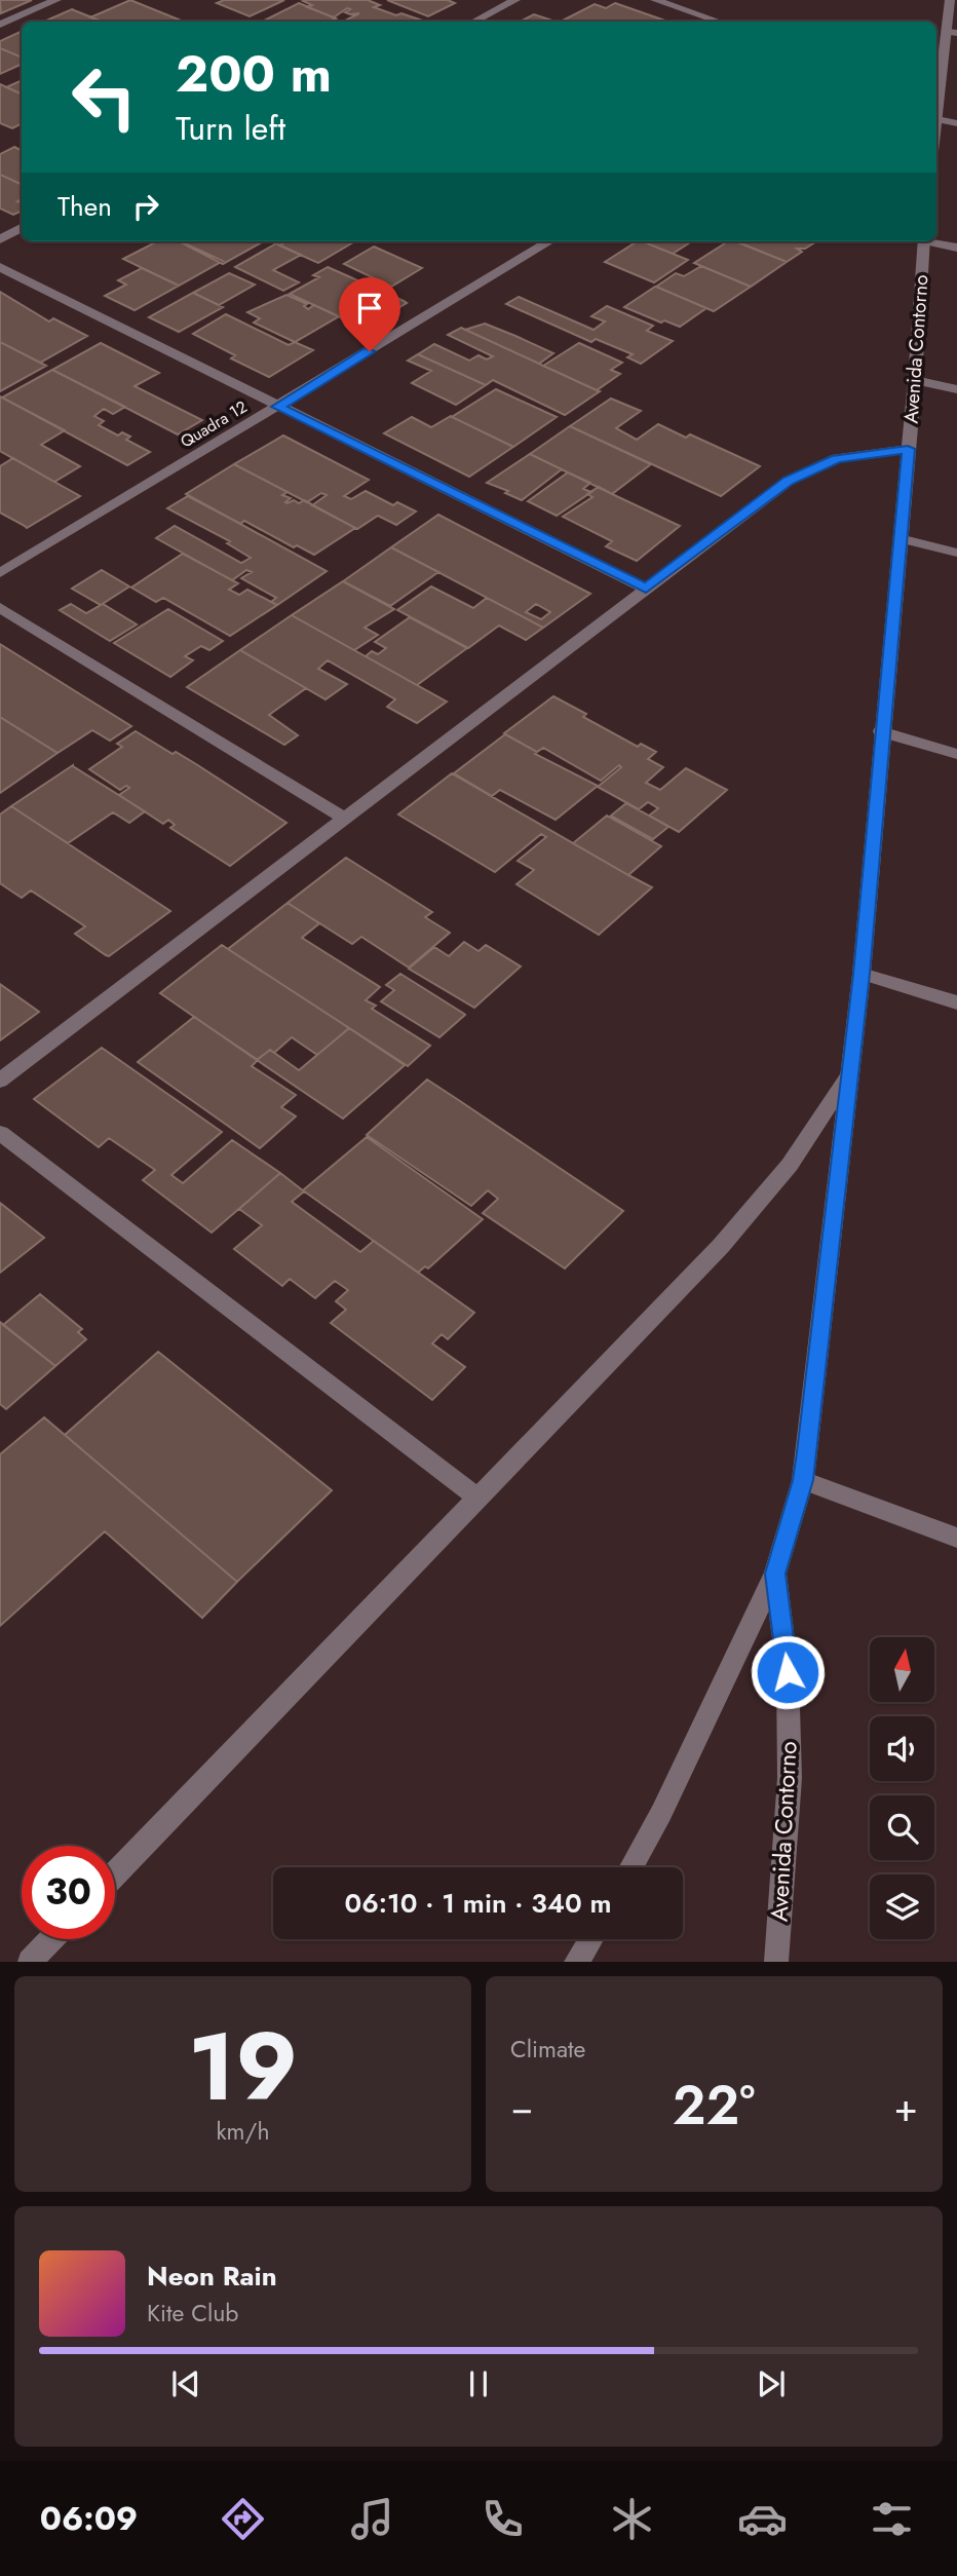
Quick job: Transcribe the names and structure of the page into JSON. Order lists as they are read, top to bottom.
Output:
{
  "streets": {
    "street": ["Avenida Contorno", "Quadra 12"]
  },
  "north": "top",
  "page": {
    "turn": ["200 m", "Turn left"],
    "then": "Then",
    "limit": "30",
    "trip": "06:10 · 1 min · 340 m",
    "tile": [
      ["19", "km/h"],
      "Climate"
    ],
    "heat": ["−", "22°", "+"],
    "song": ["Neon Rain", "Kite Club"],
    "tabs": "06:09"
  }
}
